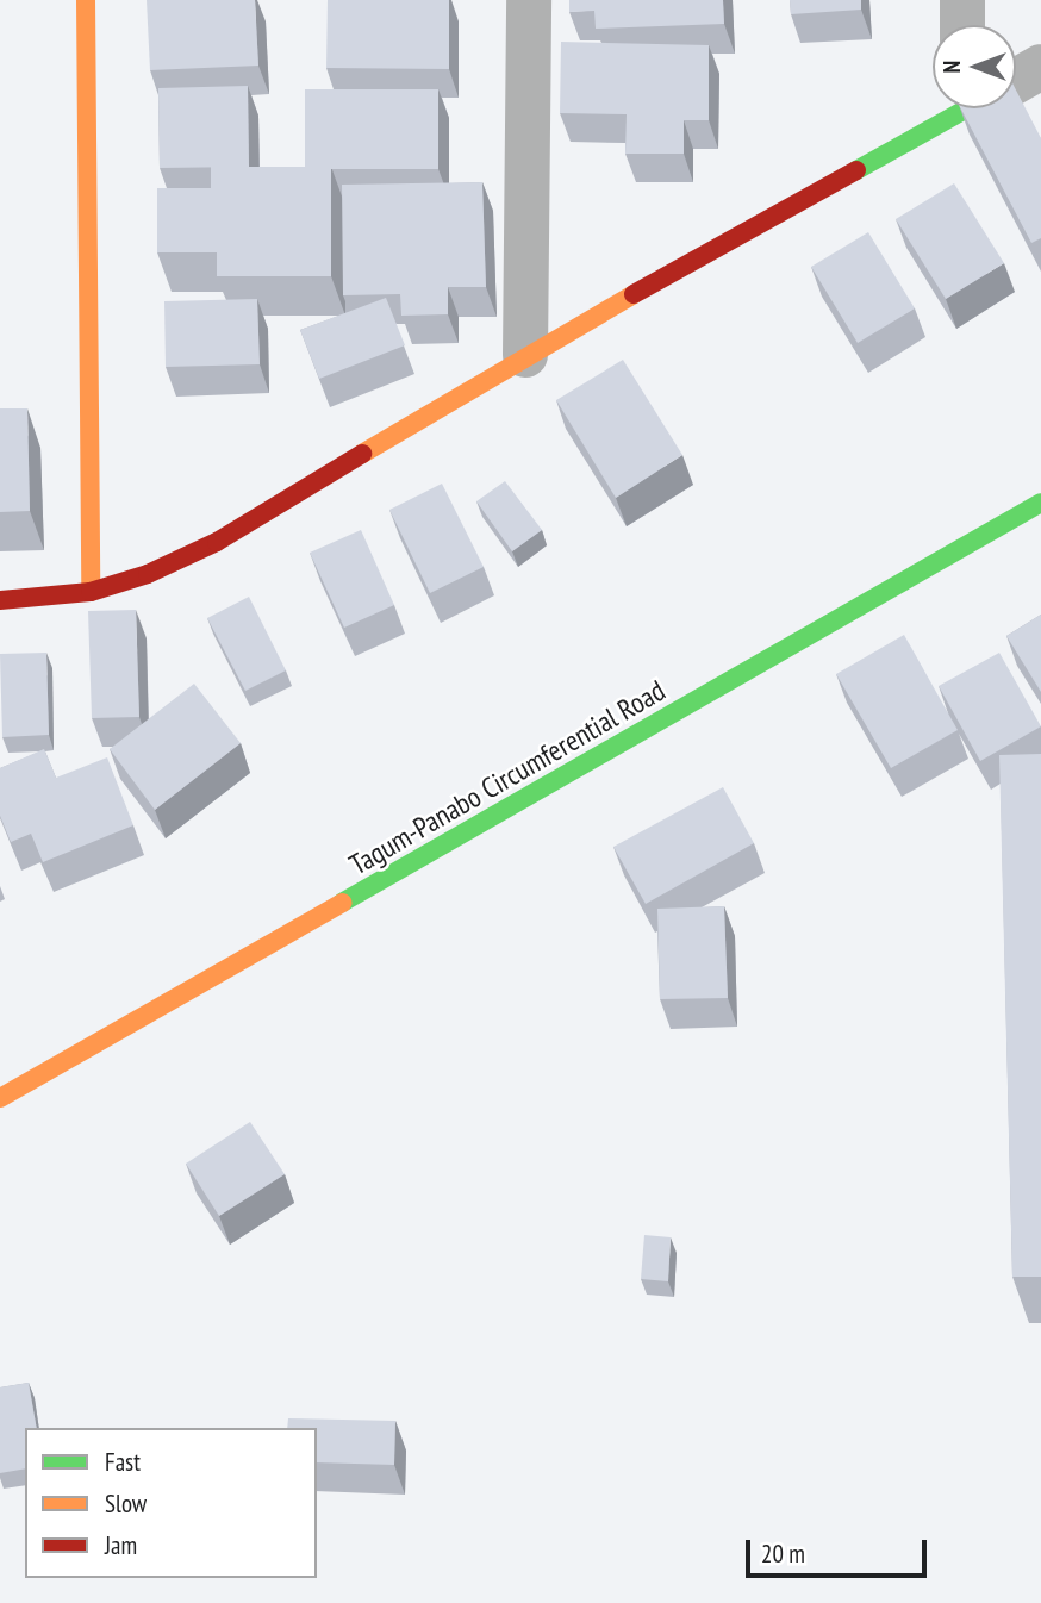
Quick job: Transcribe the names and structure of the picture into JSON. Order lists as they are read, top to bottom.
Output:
{
  "streets": {
    "street": ["Tagum-Panabo Circumferential Road"]
  },
  "legend": ["Fast", "Slow", "Jam"],
  "scale_bar": "20 m",
  "north": "left"
}
